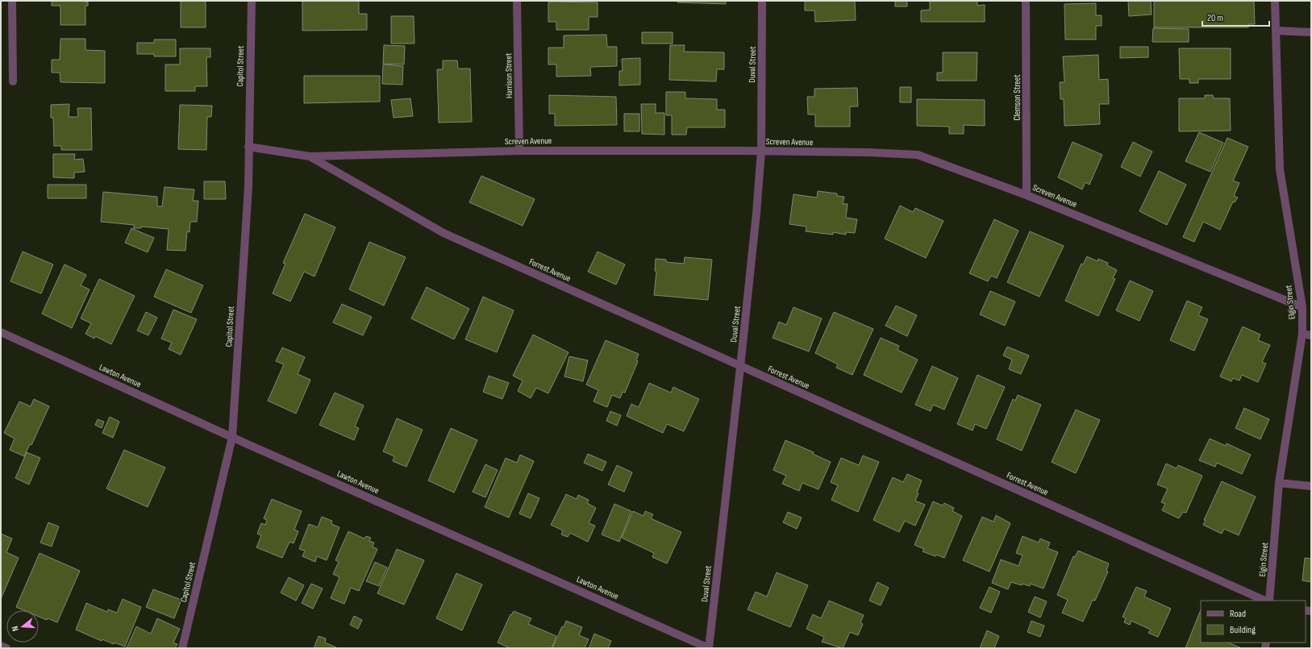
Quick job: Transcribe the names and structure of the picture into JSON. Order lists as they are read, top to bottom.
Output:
{
  "streets": {
    "street": [
      "Duval Street",
      "Capitol Street",
      "Harrison Street",
      "Clemson Street",
      "Screven Avenue",
      "Forrest Avenue",
      "Elgin Street",
      "Lawton Avenue"
    ]
  },
  "crossings": [
    ["Duval Street", "Screven Avenue"],
    ["Duval Street", "Forrest Avenue"],
    ["Duval Street", "Lawton Avenue"],
    ["Capitol Street", "Screven Avenue"],
    ["Capitol Street", "Lawton Avenue"],
    ["Harrison Street", "Screven Avenue"],
    ["Clemson Street", "Screven Avenue"],
    ["Screven Avenue", "Forrest Avenue"],
    ["Screven Avenue", "Elgin Street"]
  ],
  "legend": ["Road", "Building"],
  "scale_bar": "20 m",
  "north": "left"
}
